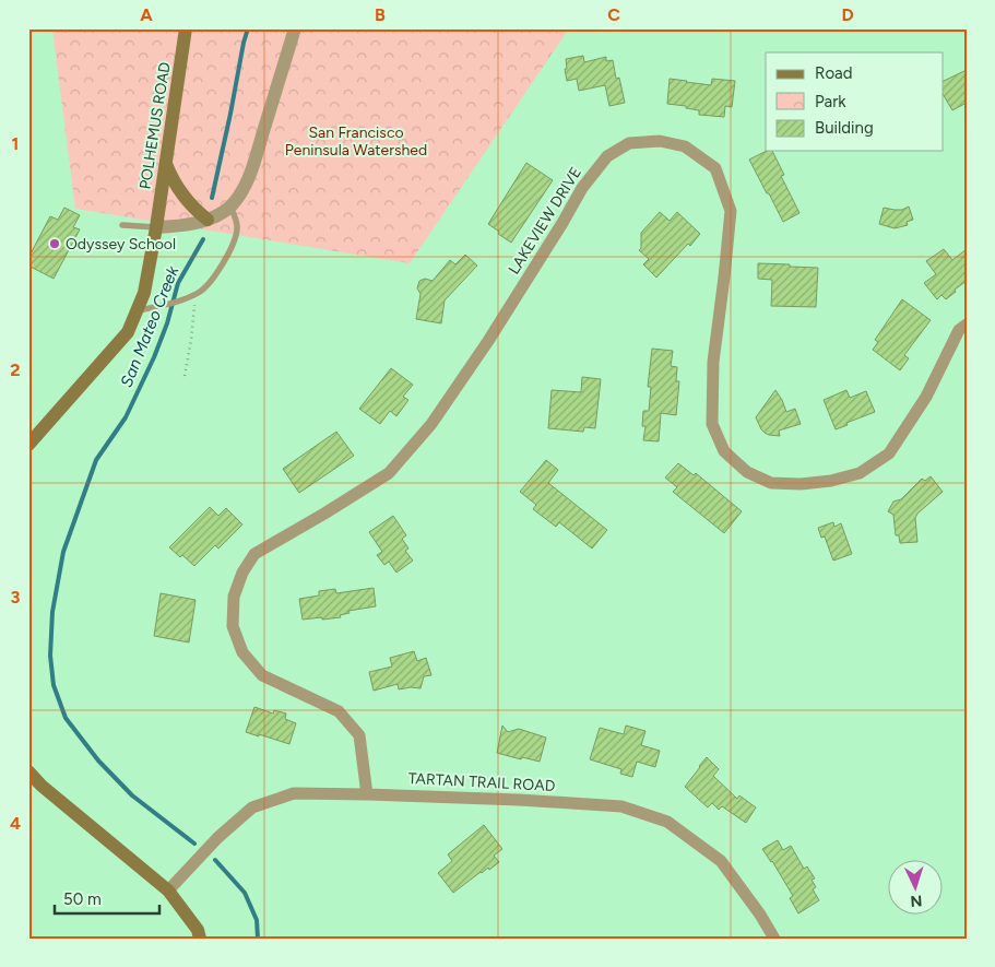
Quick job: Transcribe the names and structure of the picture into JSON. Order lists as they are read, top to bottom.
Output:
{
  "streets": {
    "main road": ["POLHEMUS ROAD"],
    "street": ["LAKEVIEW DRIVE", "TARTAN TRAIL ROAD"]
  },
  "crossings": [
    ["LAKEVIEW DRIVE", "TARTAN TRAIL ROAD"]
  ],
  "water": ["San Mateo Creek"],
  "parks": ["San Francisco Peninsula Watershed"],
  "places": ["Odyssey School"],
  "legend": ["Road", "Park", "Building"],
  "scale_bar": "50 m",
  "north": "bottom",
  "grid": {
    "columns": [
      "A",
      "B",
      "C",
      "D"
    ],
    "rows": [
      "1",
      "2",
      "3",
      "4"
    ]
  }
}
